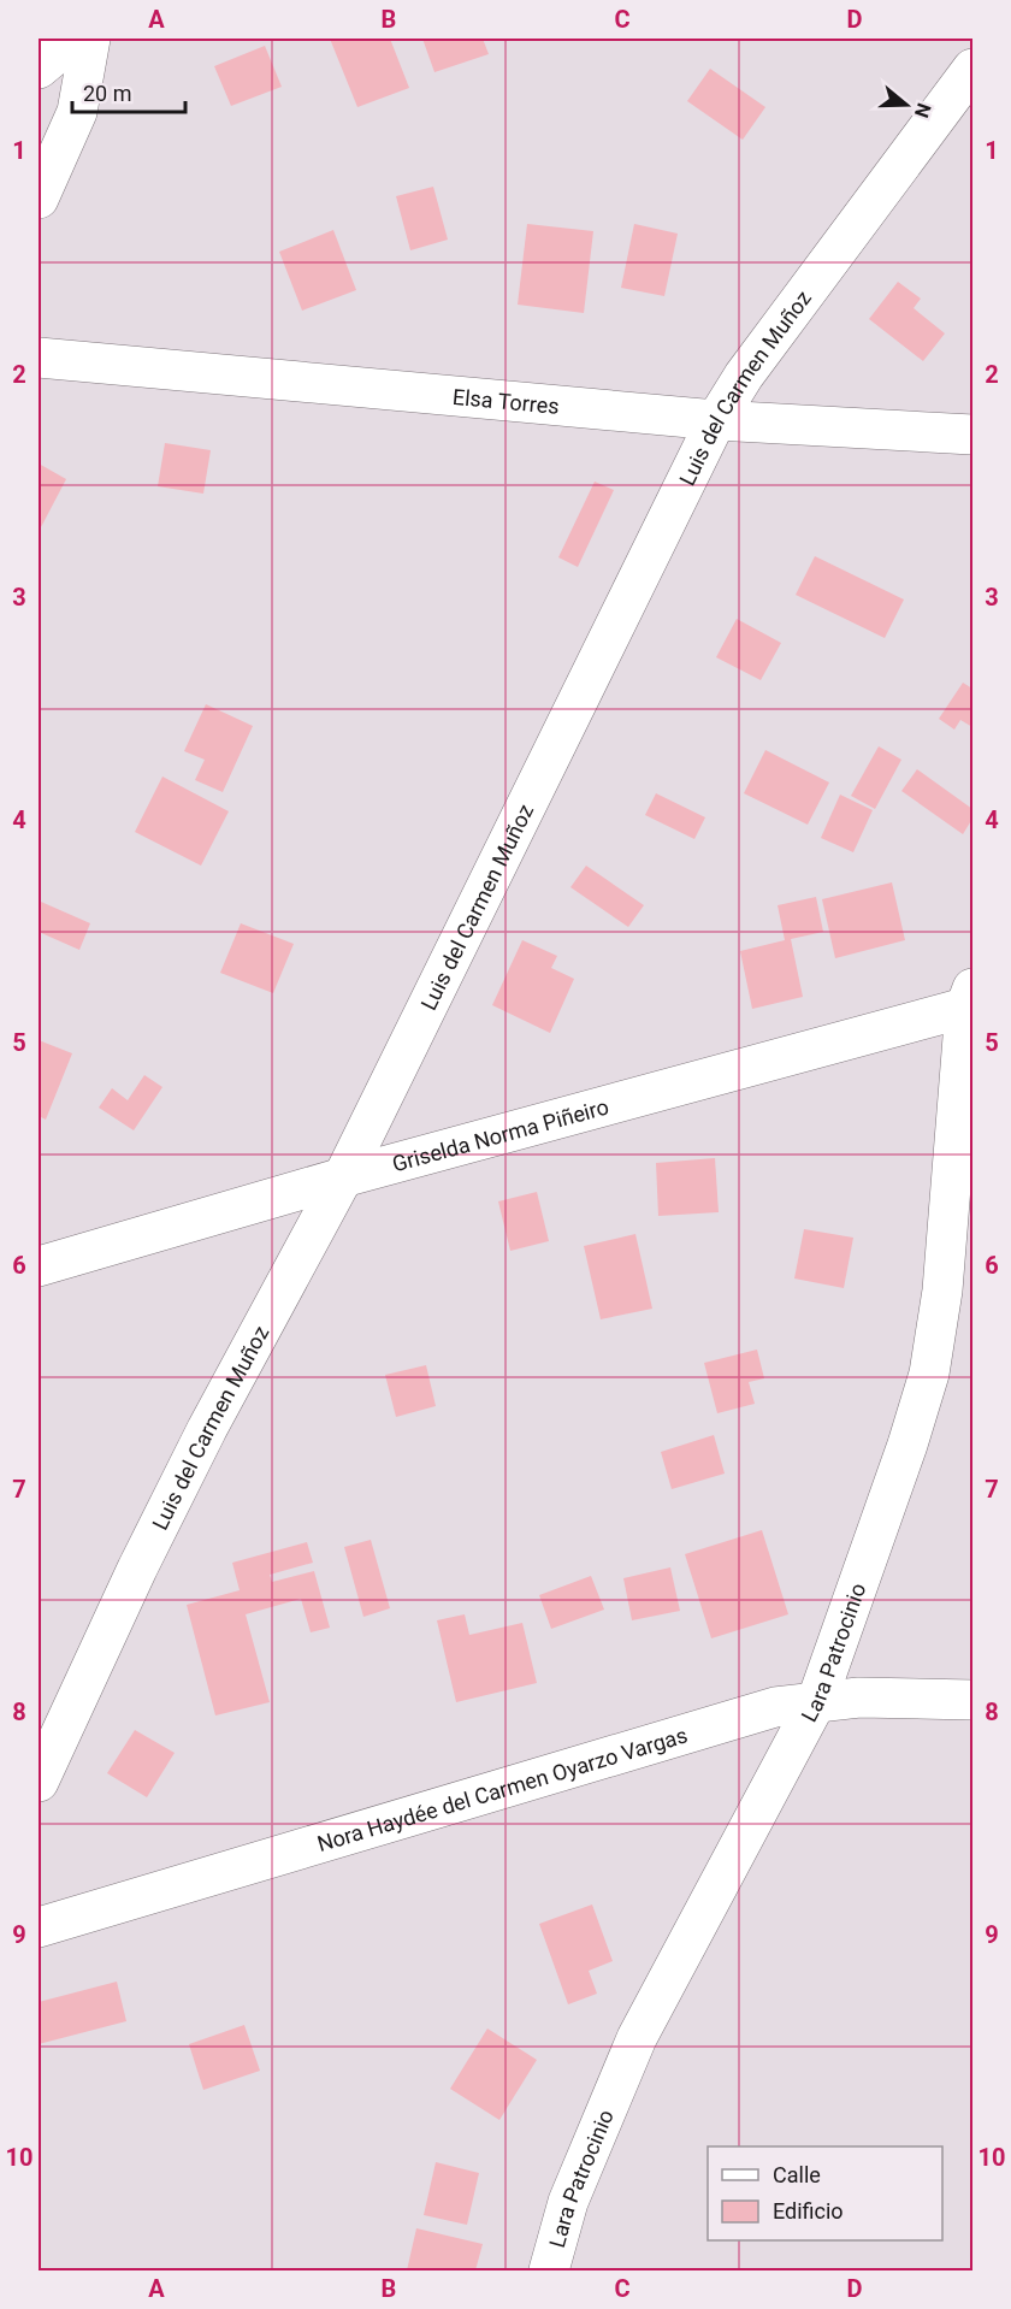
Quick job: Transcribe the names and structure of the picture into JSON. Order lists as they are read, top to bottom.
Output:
{
  "streets": {
    "street": [
      "Luis del Carmen Muñoz",
      "Elsa Torres",
      "Griselda Norma Piñeiro",
      "Lara Patrocinio",
      "Nora Haydée del Carmen Oyarzo Vargas"
    ]
  },
  "crossings": [
    ["Luis del Carmen Muñoz", "Elsa Torres"],
    ["Luis del Carmen Muñoz", "Griselda Norma Piñeiro"],
    ["Griselda Norma Piñeiro", "Lara Patrocinio"],
    ["Lara Patrocinio", "Nora Haydée del Carmen Oyarzo Vargas"]
  ],
  "legend": ["Calle", "Edificio"],
  "scale_bar": "20 m",
  "north": "right",
  "grid": {
    "columns": [
      "A",
      "B",
      "C",
      "D"
    ],
    "rows": [
      "1",
      "2",
      "3",
      "4",
      "5",
      "6",
      "7",
      "8",
      "9",
      "10"
    ]
  }
}
